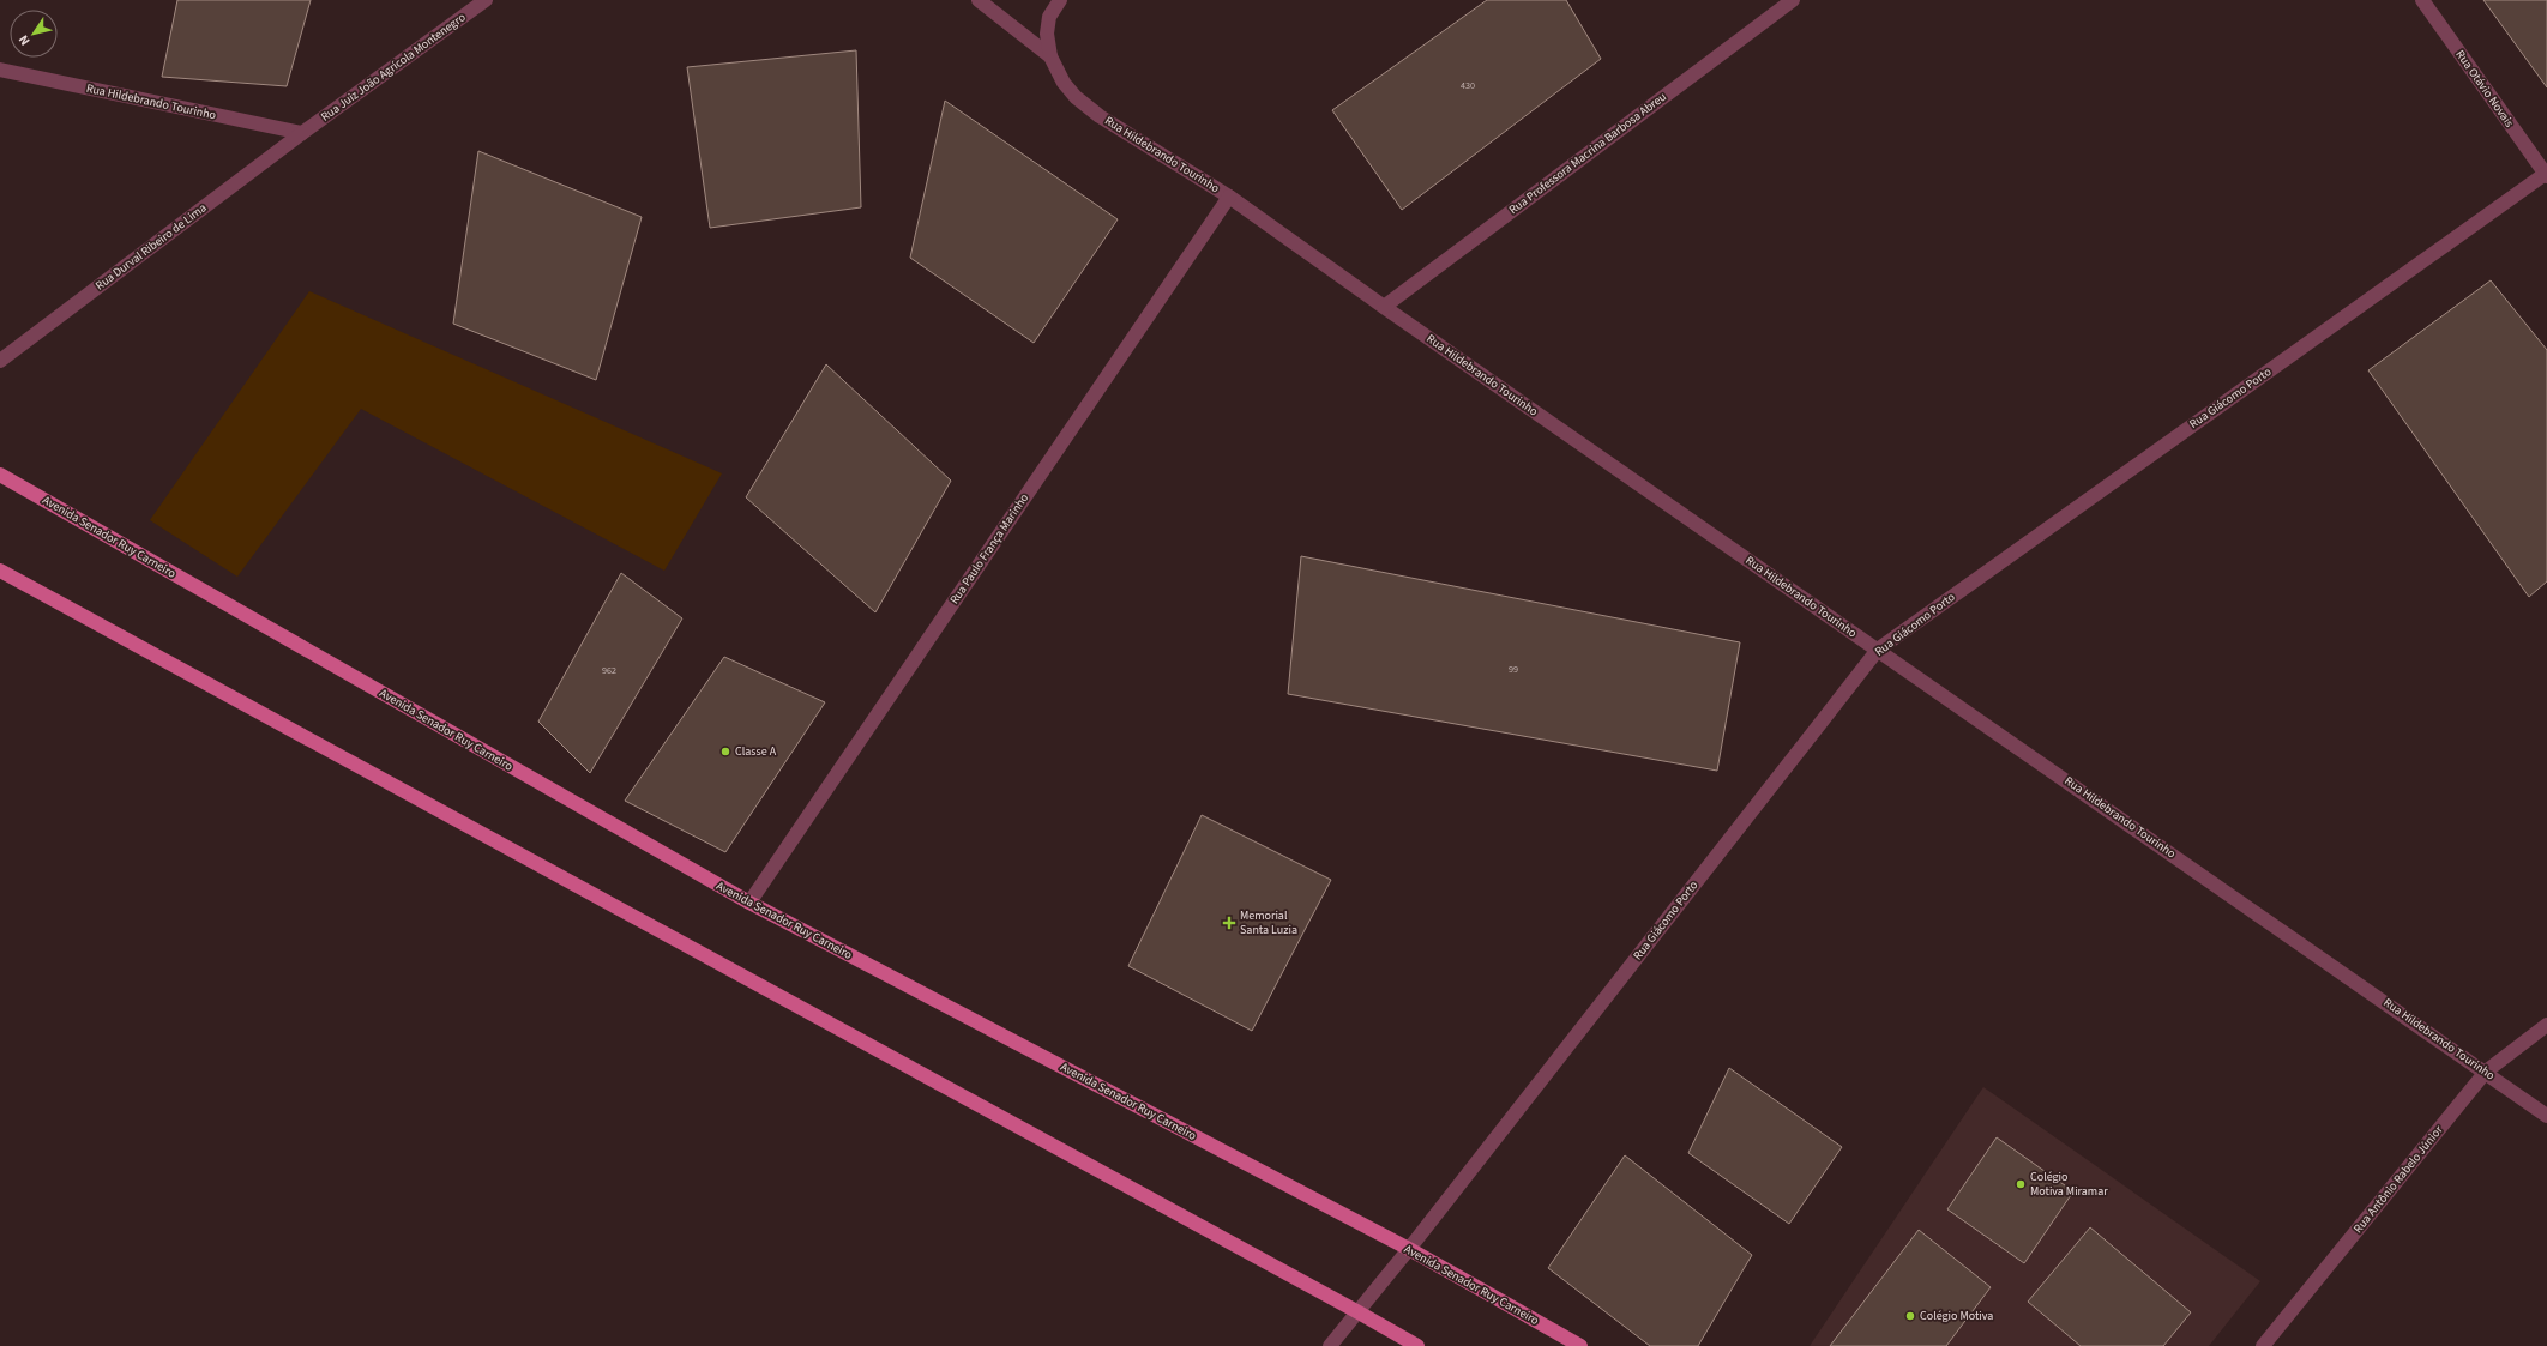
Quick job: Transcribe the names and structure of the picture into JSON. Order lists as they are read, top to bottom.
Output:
{
  "streets": {
    "main road": ["Avenida Senador Ruy Carneiro"],
    "street": [
      "Rua Juiz João Agrícola Montenegro",
      "Rua Otávio Novais",
      "Rua Hildebrando Tourinho",
      "Rua Professora Macrina Barbosa Abreu",
      "Rua Durval Ribeiro de Lima",
      "Rua Giácomo Porto",
      "Rua Paulo França Marinho",
      "Rua Antônio Rabelo Júnior"
    ]
  },
  "crossings": [
    ["Rua Juiz João Agrícola Montenegro", "Rua Hildebrando Tourinho"],
    ["Rua Juiz João Agrícola Montenegro", "Rua Durval Ribeiro de Lima"],
    ["Rua Otávio Novais", "Rua Giácomo Porto"],
    ["Rua Hildebrando Tourinho", "Rua Professora Macrina Barbosa Abreu"],
    ["Rua Hildebrando Tourinho", "Rua Durval Ribeiro de Lima"],
    ["Rua Hildebrando Tourinho", "Rua Giácomo Porto"],
    ["Rua Hildebrando Tourinho", "Rua Paulo França Marinho"],
    ["Rua Hildebrando Tourinho", "Rua Antônio Rabelo Júnior"],
    ["Rua Giácomo Porto", "Avenida Senador Ruy Carneiro"],
    ["Avenida Senador Ruy Carneiro", "Rua Paulo França Marinho"]
  ],
  "places": {
    "other": ["Classe A", "Colégio Motiva Miramar", "Colégio Motiva"],
    "health": ["Memorial Santa Luzia"]
  },
  "house_numbers": ["430", "99", "962"],
  "north": "bottom left"
}
